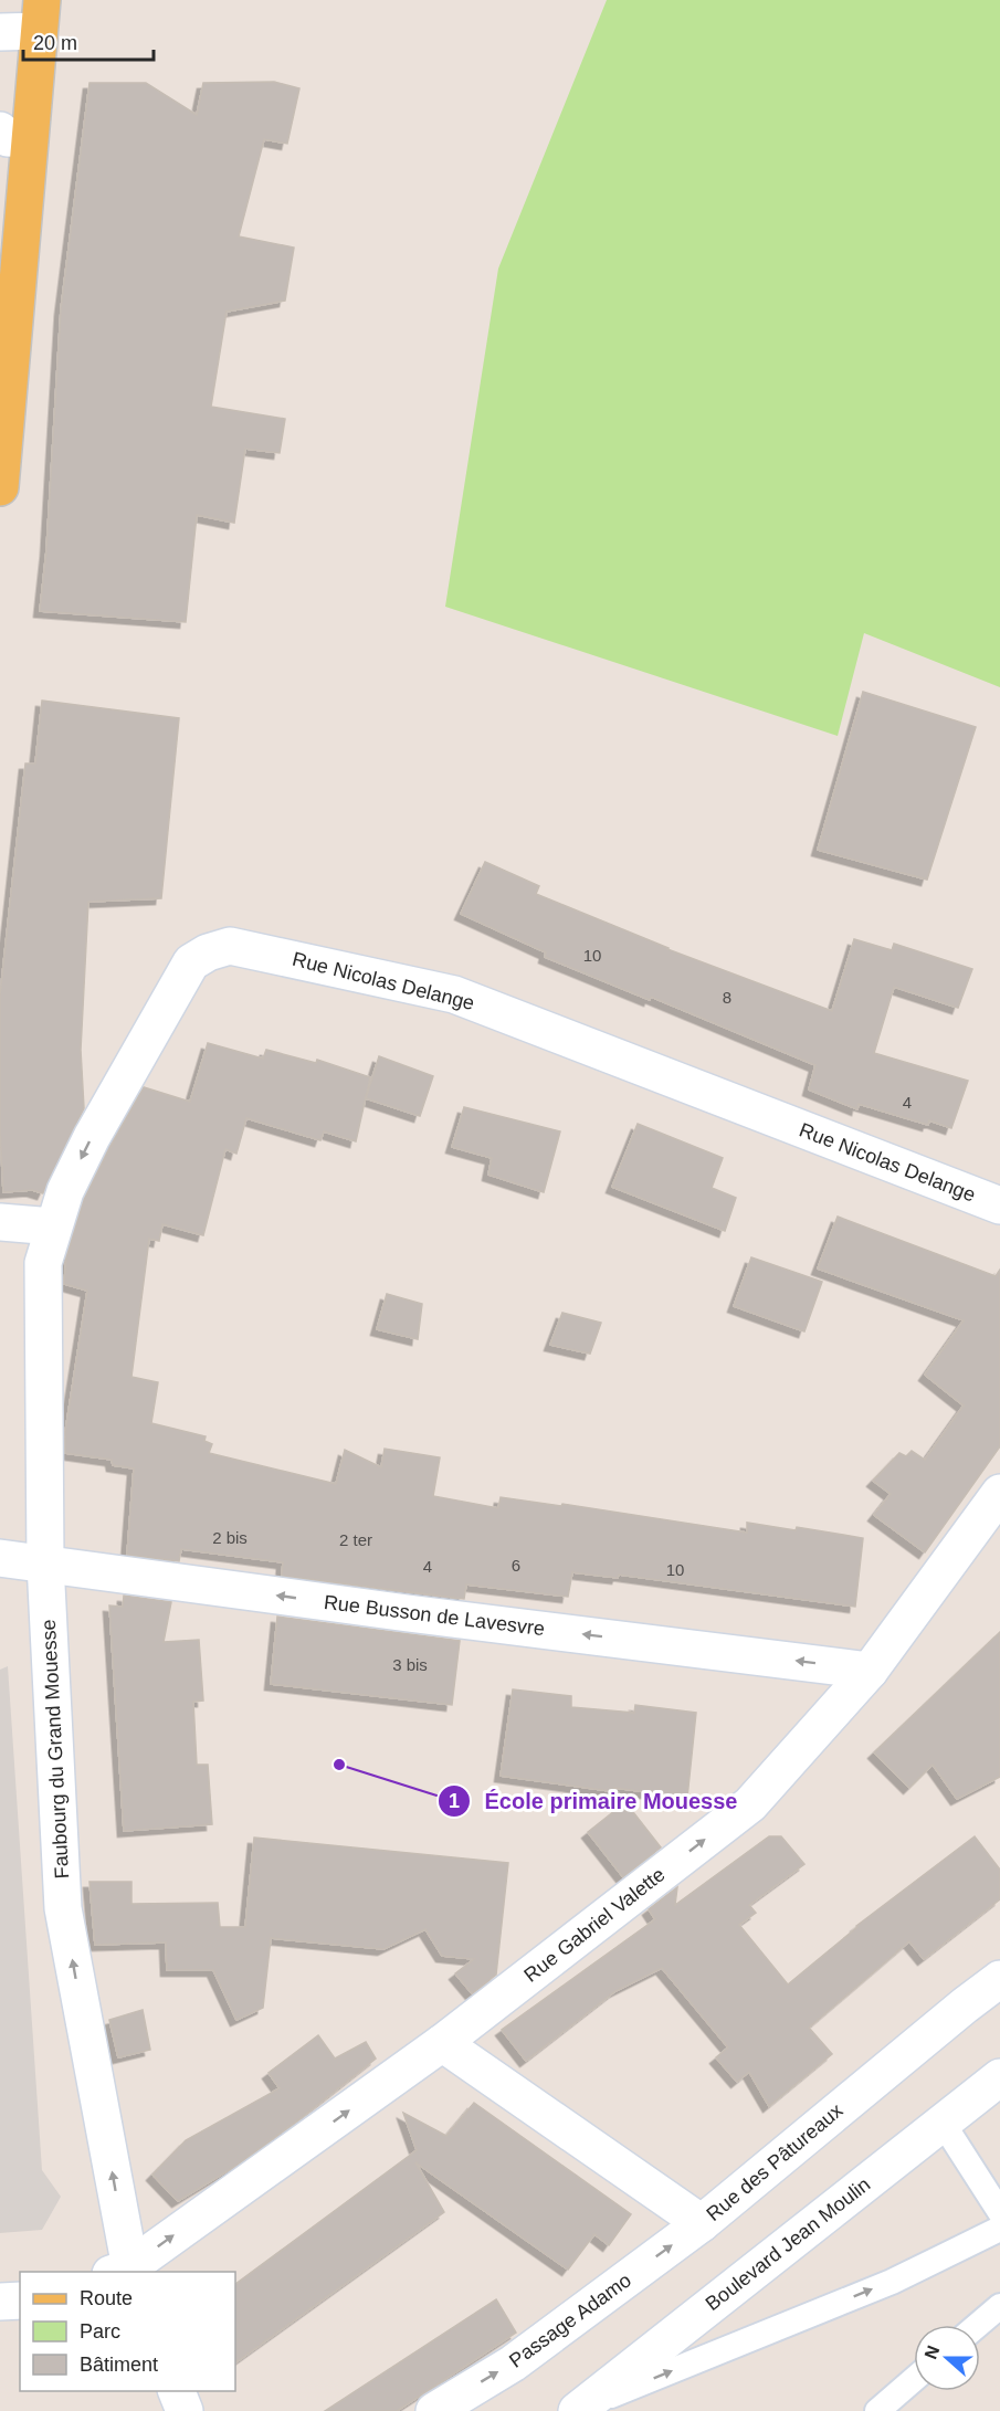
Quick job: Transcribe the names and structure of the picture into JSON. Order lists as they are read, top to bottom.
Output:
{
  "streets": {
    "street": [
      "Rue Nicolas Delange",
      "Rue Busson de Lavesvre",
      "Faubourg du Grand Mouesse",
      "Rue Gabriel Valette",
      "Rue des Pâtureaux",
      "Boulevard Jean Moulin",
      "Passage Adamo"
    ]
  },
  "crossings": [
    ["Rue Nicolas Delange", "Faubourg du Grand Mouesse"],
    ["Rue Busson de Lavesvre", "Faubourg du Grand Mouesse"],
    ["Rue Busson de Lavesvre", "Rue Gabriel Valette"],
    ["Faubourg du Grand Mouesse", "Rue Gabriel Valette"],
    ["Rue Gabriel Valette", "Rue des Pâtureaux"],
    ["Rue des Pâtureaux", "Passage Adamo"]
  ],
  "one_way": [
    "Rue Nicolas Delange",
    "Rue Busson de Lavesvre",
    "Faubourg du Grand Mouesse",
    "Rue Gabriel Valette",
    "Passage Adamo"
  ],
  "places": ["École primaire Mouesse"],
  "house_numbers": [
    "10",
    "8",
    "4",
    "2 bis",
    "2 ter",
    "6",
    "4",
    "10",
    "3 bis"
  ],
  "legend": ["Route", "Parc", "Bâtiment"],
  "scale_bar": "20 m",
  "north": "left"
}
